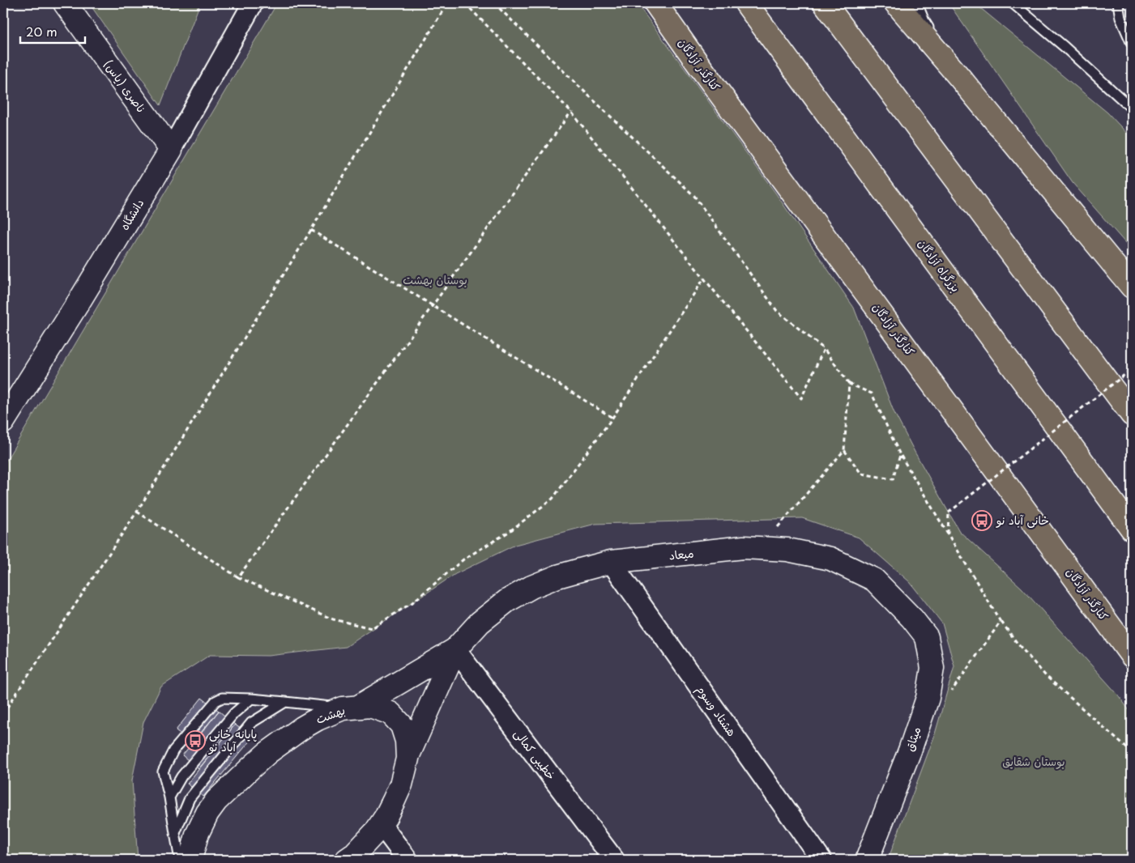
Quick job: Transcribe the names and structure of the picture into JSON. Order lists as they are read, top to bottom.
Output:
{
  "streets": {
    "main road": ["کنارگذر آزادگان", "بزرگراه آزادگان"],
    "street": [
      "ناصری (یاس)",
      "دانشگاه",
      "میعاد",
      "هشتاد وسوم",
      "بهشت",
      "میثاق",
      "خطیبی کمالی"
    ]
  },
  "crossings": [
    ["ناصری (یاس)", "دانشگاه"],
    ["میعاد", "هشتاد وسوم"],
    ["میعاد", "میثاق"],
    ["میعاد", "خطیبی کمالی"]
  ],
  "parks": ["بوستان بهشت", "بوستان شقایق"],
  "places": {
    "bus stop": ["خانی آباد نو", "پایانه خانی آباد نو"]
  },
  "scale_bar": "20 m"
}
